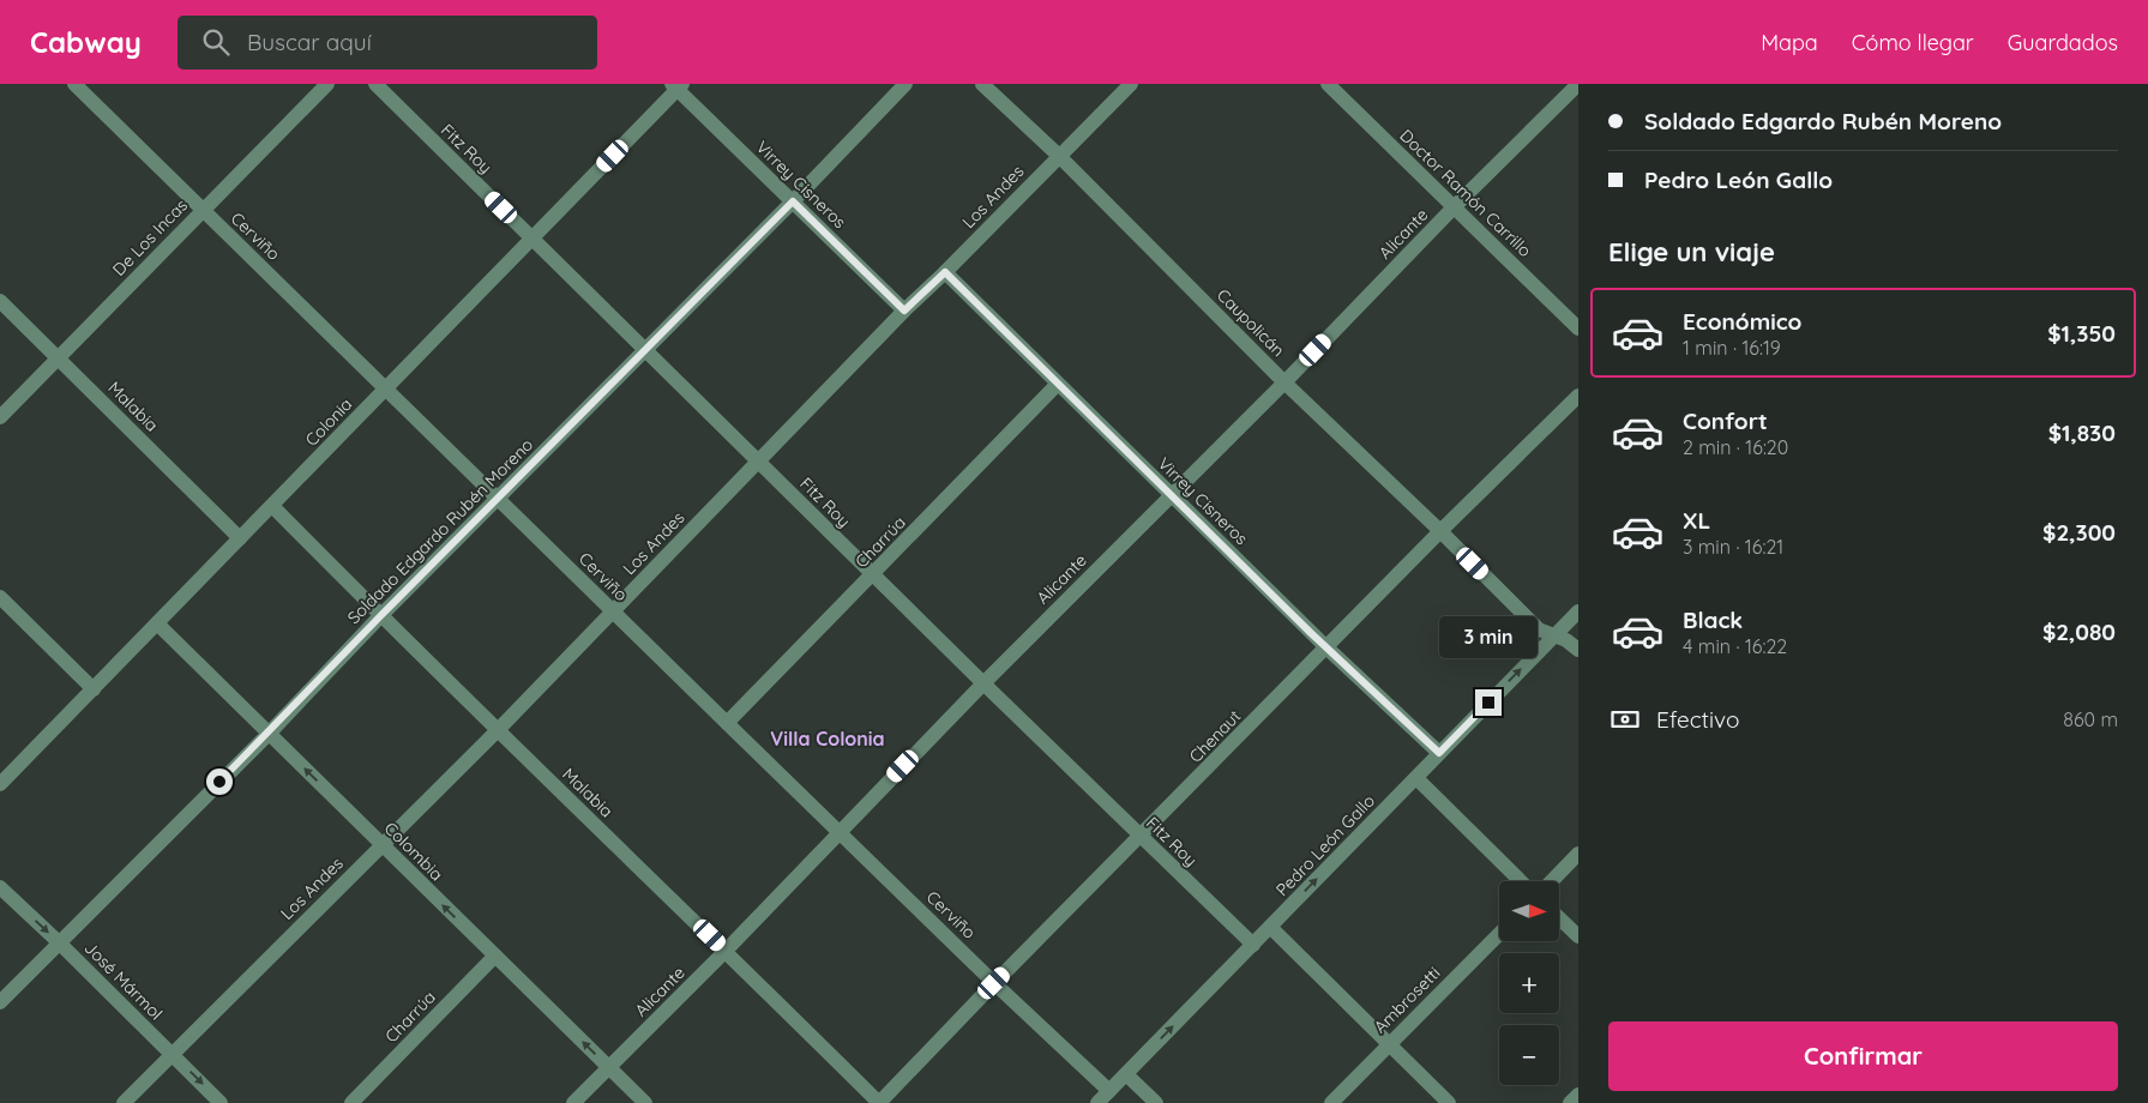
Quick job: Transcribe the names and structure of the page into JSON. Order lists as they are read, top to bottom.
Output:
{
  "streets": {
    "street": [
      "Fitz Roy",
      "Virrey Cisneros",
      "Doctor Ramón Carrillo",
      "Los Andes",
      "Alicante",
      "Cerviño",
      "De Los Incas",
      "Caupolicán",
      "Malabia",
      "Colonia",
      "Soldado Edgardo Rubén Moreno",
      "Charrúa",
      "Chenaut",
      "Pedro León Gallo",
      "Colombia",
      "José Mármol",
      "Ambrosetti"
    ]
  },
  "crossings": [
    ["Fitz Roy", "Los Andes"],
    ["Fitz Roy", "Alicante"],
    ["Fitz Roy", "Colonia"],
    ["Fitz Roy", "Soldado Edgardo Rubén Moreno"],
    ["Fitz Roy", "Charrúa"],
    ["Fitz Roy", "Chenaut"],
    ["Fitz Roy", "Pedro León Gallo"],
    ["Virrey Cisneros", "Los Andes"],
    ["Virrey Cisneros", "Alicante"],
    ["Virrey Cisneros", "Colonia"],
    ["Virrey Cisneros", "Soldado Edgardo Rubén Moreno"],
    ["Virrey Cisneros", "Charrúa"],
    ["Virrey Cisneros", "Chenaut"],
    ["Virrey Cisneros", "Pedro León Gallo"],
    ["Doctor Ramón Carrillo", "Alicante"],
    ["Los Andes", "Cerviño"],
    ["Los Andes", "Caupolicán"],
    ["Los Andes", "Malabia"],
    ["Los Andes", "Colombia"],
    ["Los Andes", "José Mármol"],
    ["Alicante", "Cerviño"],
    ["Alicante", "Caupolicán"],
    ["Alicante", "Malabia"],
    ["Alicante", "Colombia"],
    ["Cerviño", "De Los Incas"],
    ["Cerviño", "Colonia"],
    ["Cerviño", "Soldado Edgardo Rubén Moreno"],
    ["Cerviño", "Charrúa"],
    ["Cerviño", "Chenaut"],
    ["Cerviño", "Pedro León Gallo"],
    ["De Los Incas", "Malabia"],
    ["Caupolicán", "Chenaut"],
    ["Caupolicán", "Pedro León Gallo"],
    ["Malabia", "Colonia"],
    ["Malabia", "Soldado Edgardo Rubén Moreno"],
    ["Malabia", "Chenaut"],
    ["Colonia", "Colombia"],
    ["Soldado Edgardo Rubén Moreno", "Colombia"],
    ["Soldado Edgardo Rubén Moreno", "José Mármol"],
    ["Charrúa", "Colombia"]
  ],
  "one_way": ["Pedro León Gallo", "Colombia", "José Mármol"],
  "districts": ["Villa Colonia"],
  "north": "right",
  "page": {
    "header": "Cabway",
    "search": "Buscar aquí",
    "nav": ["Mapa", "Cómo llegar", "Guardados"],
    "banner": ["Soldado Edgardo Rubén Moreno", "Pedro León Gallo"],
    "heading": "Elige un viaje",
    "list": [
      {
        "name": "Económico",
        "note": "1 min · 16:19",
        "value": "$1,350"
      },
      {
        "name": "Confort",
        "note": "2 min · 16:20",
        "value": "$1,830"
      },
      {
        "name": "XL",
        "note": "3 min · 16:21",
        "value": "$2,300"
      },
      {
        "name": "Black",
        "note": "4 min · 16:22",
        "value": "$2,080"
      }
    ],
    "bubble": "3 min",
    "pay": ["Efectivo", "860 m"],
    "map_buttons": ["+", "−"],
    "buttons": "Confirmar"
  }
}
